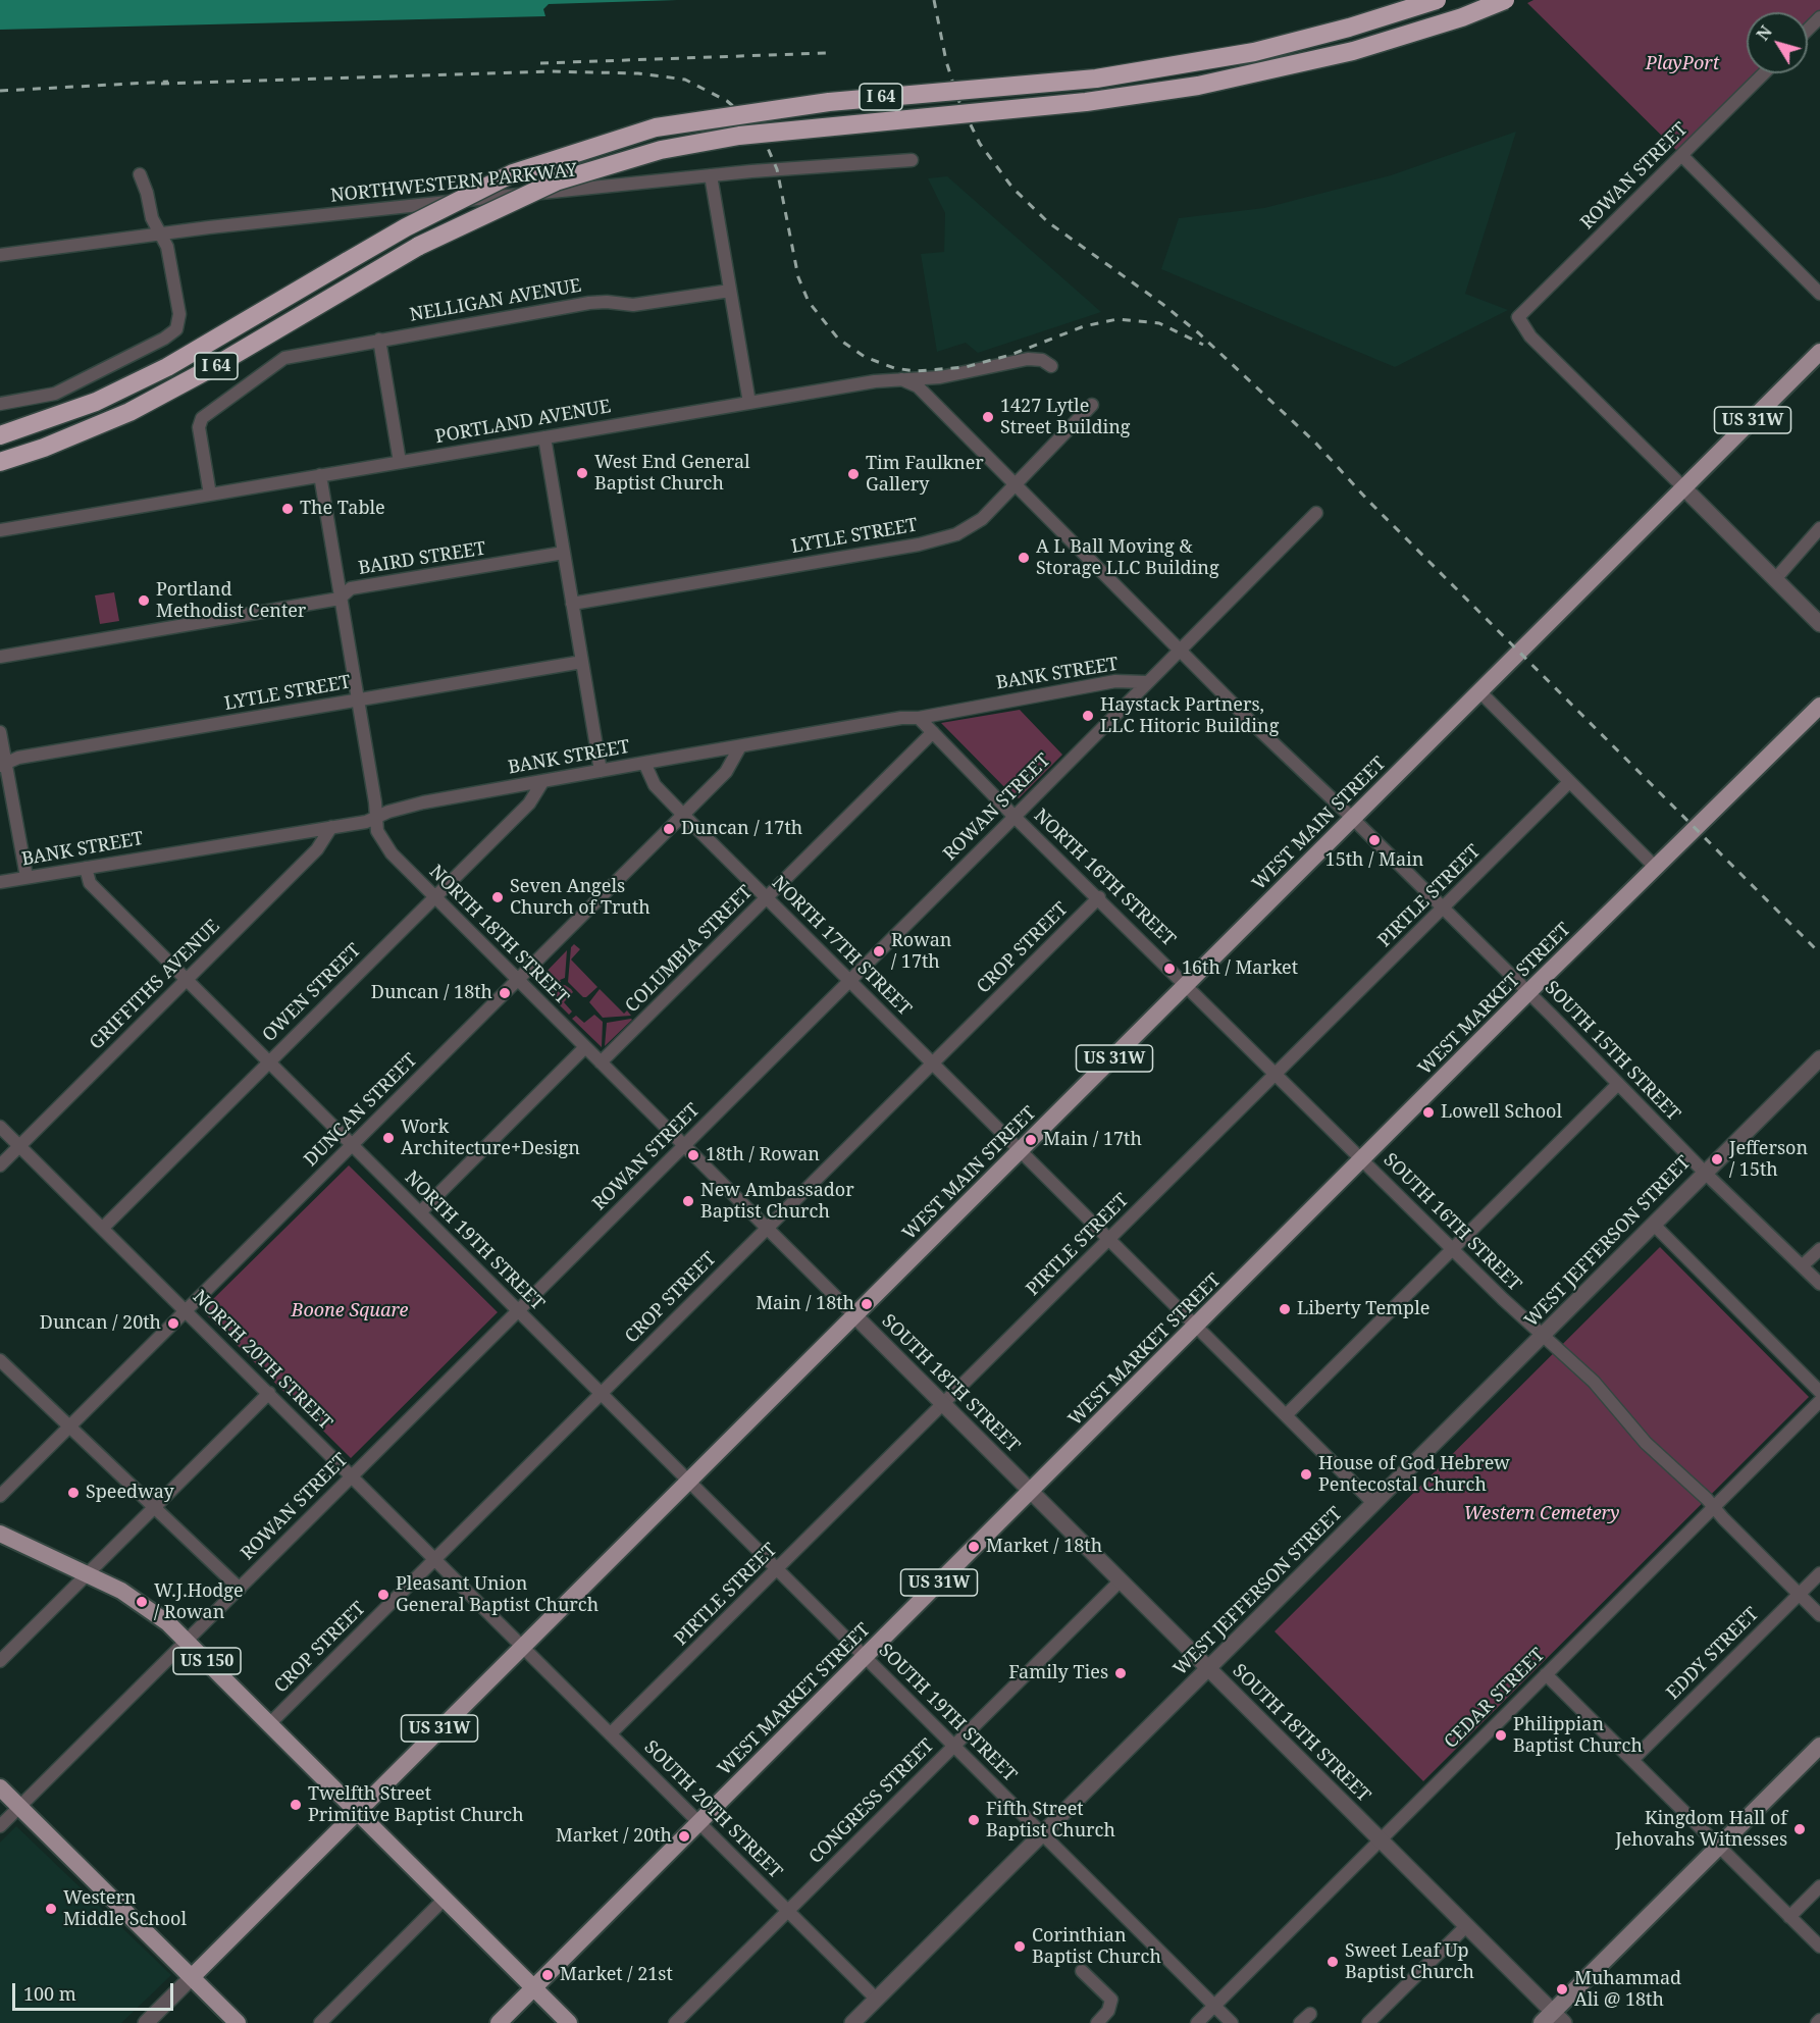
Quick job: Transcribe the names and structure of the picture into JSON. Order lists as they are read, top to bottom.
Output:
{
  "streets": {
    "highway": ["I 64"],
    "main road": [
      "US 31W",
      "WEST MAIN STREET",
      "WEST MARKET STREET",
      "US 150"
    ],
    "street": [
      "ROWAN STREET",
      "NORTHWESTERN PARKWAY",
      "NELLIGAN AVENUE",
      "PORTLAND AVENUE",
      "LYTLE STREET",
      "BAIRD STREET",
      "BANK STREET",
      "NORTH 16TH STREET",
      "PIRTLE STREET",
      "NORTH 18TH STREET",
      "NORTH 17TH STREET",
      "CROP STREET",
      "COLUMBIA STREET",
      "GRIFFITHS AVENUE",
      "OWEN STREET",
      "SOUTH 15TH STREET",
      "DUNCAN STREET",
      "SOUTH 16TH STREET",
      "NORTH 19TH STREET",
      "WEST JEFFERSON STREET",
      "NORTH 20TH STREET",
      "SOUTH 18TH STREET",
      "EDDY STREET",
      "CEDAR STREET",
      "SOUTH 19TH STREET",
      "CONGRESS STREET",
      "SOUTH 20TH STREET"
    ]
  },
  "crossings": [
    ["ROWAN STREET", "BANK STREET"],
    ["ROWAN STREET", "WEST MAIN STREET"],
    ["ROWAN STREET", "NORTH 16TH STREET"],
    ["ROWAN STREET", "NORTH 18TH STREET"],
    ["ROWAN STREET", "NORTH 17TH STREET"],
    ["ROWAN STREET", "SOUTH 15TH STREET"],
    ["ROWAN STREET", "NORTH 19TH STREET"],
    ["ROWAN STREET", "NORTH 20TH STREET"],
    ["ROWAN STREET", "US 150"],
    ["NELLIGAN AVENUE", "PORTLAND AVENUE"],
    ["PORTLAND AVENUE", "NORTH 18TH STREET"],
    ["PORTLAND AVENUE", "SOUTH 15TH STREET"],
    ["LYTLE STREET", "NORTH 18TH STREET"],
    ["LYTLE STREET", "SOUTH 15TH STREET"],
    ["BAIRD STREET", "NORTH 18TH STREET"],
    ["BANK STREET", "NORTH 16TH STREET"],
    ["BANK STREET", "NORTH 18TH STREET"],
    ["BANK STREET", "NORTH 17TH STREET"],
    ["BANK STREET", "GRIFFITHS AVENUE"],
    ["BANK STREET", "OWEN STREET"],
    ["BANK STREET", "DUNCAN STREET"],
    ["BANK STREET", "NORTH 19TH STREET"],
    ["WEST MAIN STREET", "NORTH 16TH STREET"],
    ["WEST MAIN STREET", "NORTH 18TH STREET"],
    ["WEST MAIN STREET", "NORTH 17TH STREET"],
    ["WEST MAIN STREET", "SOUTH 15TH STREET"],
    ["WEST MAIN STREET", "SOUTH 16TH STREET"],
    ["WEST MAIN STREET", "NORTH 19TH STREET"],
    ["WEST MAIN STREET", "NORTH 20TH STREET"],
    ["WEST MAIN STREET", "SOUTH 18TH STREET"],
    ["WEST MAIN STREET", "US 150"],
    ["WEST MAIN STREET", "SOUTH 19TH STREET"],
    ["WEST MAIN STREET", "SOUTH 20TH STREET"],
    ["NORTH 16TH STREET", "CROP STREET"],
    ["NORTH 16TH STREET", "COLUMBIA STREET"],
    ["NORTH 16TH STREET", "SOUTH 16TH STREET"],
    ["PIRTLE STREET", "NORTH 17TH STREET"],
    ["PIRTLE STREET", "SOUTH 15TH STREET"],
    ["PIRTLE STREET", "SOUTH 16TH STREET"],
    ["PIRTLE STREET", "SOUTH 18TH STREET"],
    ["PIRTLE STREET", "SOUTH 19TH STREET"],
    ["PIRTLE STREET", "SOUTH 20TH STREET"],
    ["NORTH 18TH STREET", "CROP STREET"],
    ["NORTH 18TH STREET", "COLUMBIA STREET"],
    ["NORTH 18TH STREET", "OWEN STREET"],
    ["NORTH 18TH STREET", "DUNCAN STREET"],
    ["NORTH 18TH STREET", "SOUTH 18TH STREET"],
    ["NORTH 17TH STREET", "CROP STREET"],
    ["NORTH 17TH STREET", "COLUMBIA STREET"],
    ["NORTH 17TH STREET", "WEST MARKET STREET"],
    ["NORTH 17TH STREET", "DUNCAN STREET"],
    ["NORTH 17TH STREET", "WEST JEFFERSON STREET"],
    ["CROP STREET", "NORTH 19TH STREET"],
    ["CROP STREET", "NORTH 20TH STREET"],
    ["CROP STREET", "US 150"],
    ["GRIFFITHS AVENUE", "NORTH 19TH STREET"],
    ["GRIFFITHS AVENUE", "NORTH 20TH STREET"],
    ["OWEN STREET", "NORTH 19TH STREET"],
    ["OWEN STREET", "NORTH 20TH STREET"],
    ["WEST MARKET STREET", "SOUTH 15TH STREET"],
    ["WEST MARKET STREET", "SOUTH 16TH STREET"],
    ["WEST MARKET STREET", "SOUTH 18TH STREET"],
    ["WEST MARKET STREET", "US 150"],
    ["WEST MARKET STREET", "SOUTH 19TH STREET"],
    ["WEST MARKET STREET", "SOUTH 20TH STREET"],
    ["SOUTH 15TH STREET", "WEST JEFFERSON STREET"],
    ["DUNCAN STREET", "NORTH 19TH STREET"],
    ["DUNCAN STREET", "NORTH 20TH STREET"],
    ["SOUTH 16TH STREET", "WEST JEFFERSON STREET"],
    ["SOUTH 16TH STREET", "EDDY STREET"],
    ["SOUTH 16TH STREET", "CEDAR STREET"],
    ["NORTH 19TH STREET", "SOUTH 19TH STREET"],
    ["WEST JEFFERSON STREET", "SOUTH 18TH STREET"],
    ["WEST JEFFERSON STREET", "SOUTH 19TH STREET"],
    ["WEST JEFFERSON STREET", "SOUTH 20TH STREET"],
    ["NORTH 20TH STREET", "SOUTH 20TH STREET"],
    ["SOUTH 18TH STREET", "CEDAR STREET"],
    ["SOUTH 18TH STREET", "CONGRESS STREET"],
    ["CEDAR STREET", "SOUTH 19TH STREET"],
    ["SOUTH 19TH STREET", "CONGRESS STREET"],
    ["CONGRESS STREET", "SOUTH 20TH STREET"]
  ],
  "parks": ["PlayPort", "Boone Square", "Western Cemetery"],
  "places": [
    "1427 Lytle Street Building",
    "West End General Baptist Church",
    "Tim Faulkner Gallery",
    "The Table",
    "A L Ball Moving & Storage LLC Building",
    "Portland Methodist Center",
    "Haystack Partners, LLC Hitoric Building",
    "Duncan / 17th",
    "15th / Main",
    "Seven Angels Church of Truth",
    "Rowan / 17th",
    "16th / Market",
    "Duncan / 18th",
    "Lowell School",
    "Work Architecture+Design",
    "Main / 17th",
    "18th / Rowan",
    "Jefferson / 15th",
    "New Ambassador Baptist Church",
    "Main / 18th",
    "Liberty Temple",
    "Duncan / 20th",
    "House of God Hebrew Pentecostal Church",
    "Speedway",
    "Market / 18th",
    "Pleasant Union General Baptist Church",
    "W.J.Hodge / Rowan",
    "Family Ties",
    "Philippian Baptist Church",
    "Twelfth Street Primitive Baptist Church",
    "Fifth Street Baptist Church",
    "Kingdom Hall of Jehovahs Witnesses",
    "Market / 20th",
    "Western Middle School",
    "Corinthian Baptist Church",
    "Sweet Leaf Up Baptist Church",
    "Market / 21st",
    "Muhammad Ali @ 18th"
  ],
  "scale_bar": "100 m",
  "north": "top left"
}
